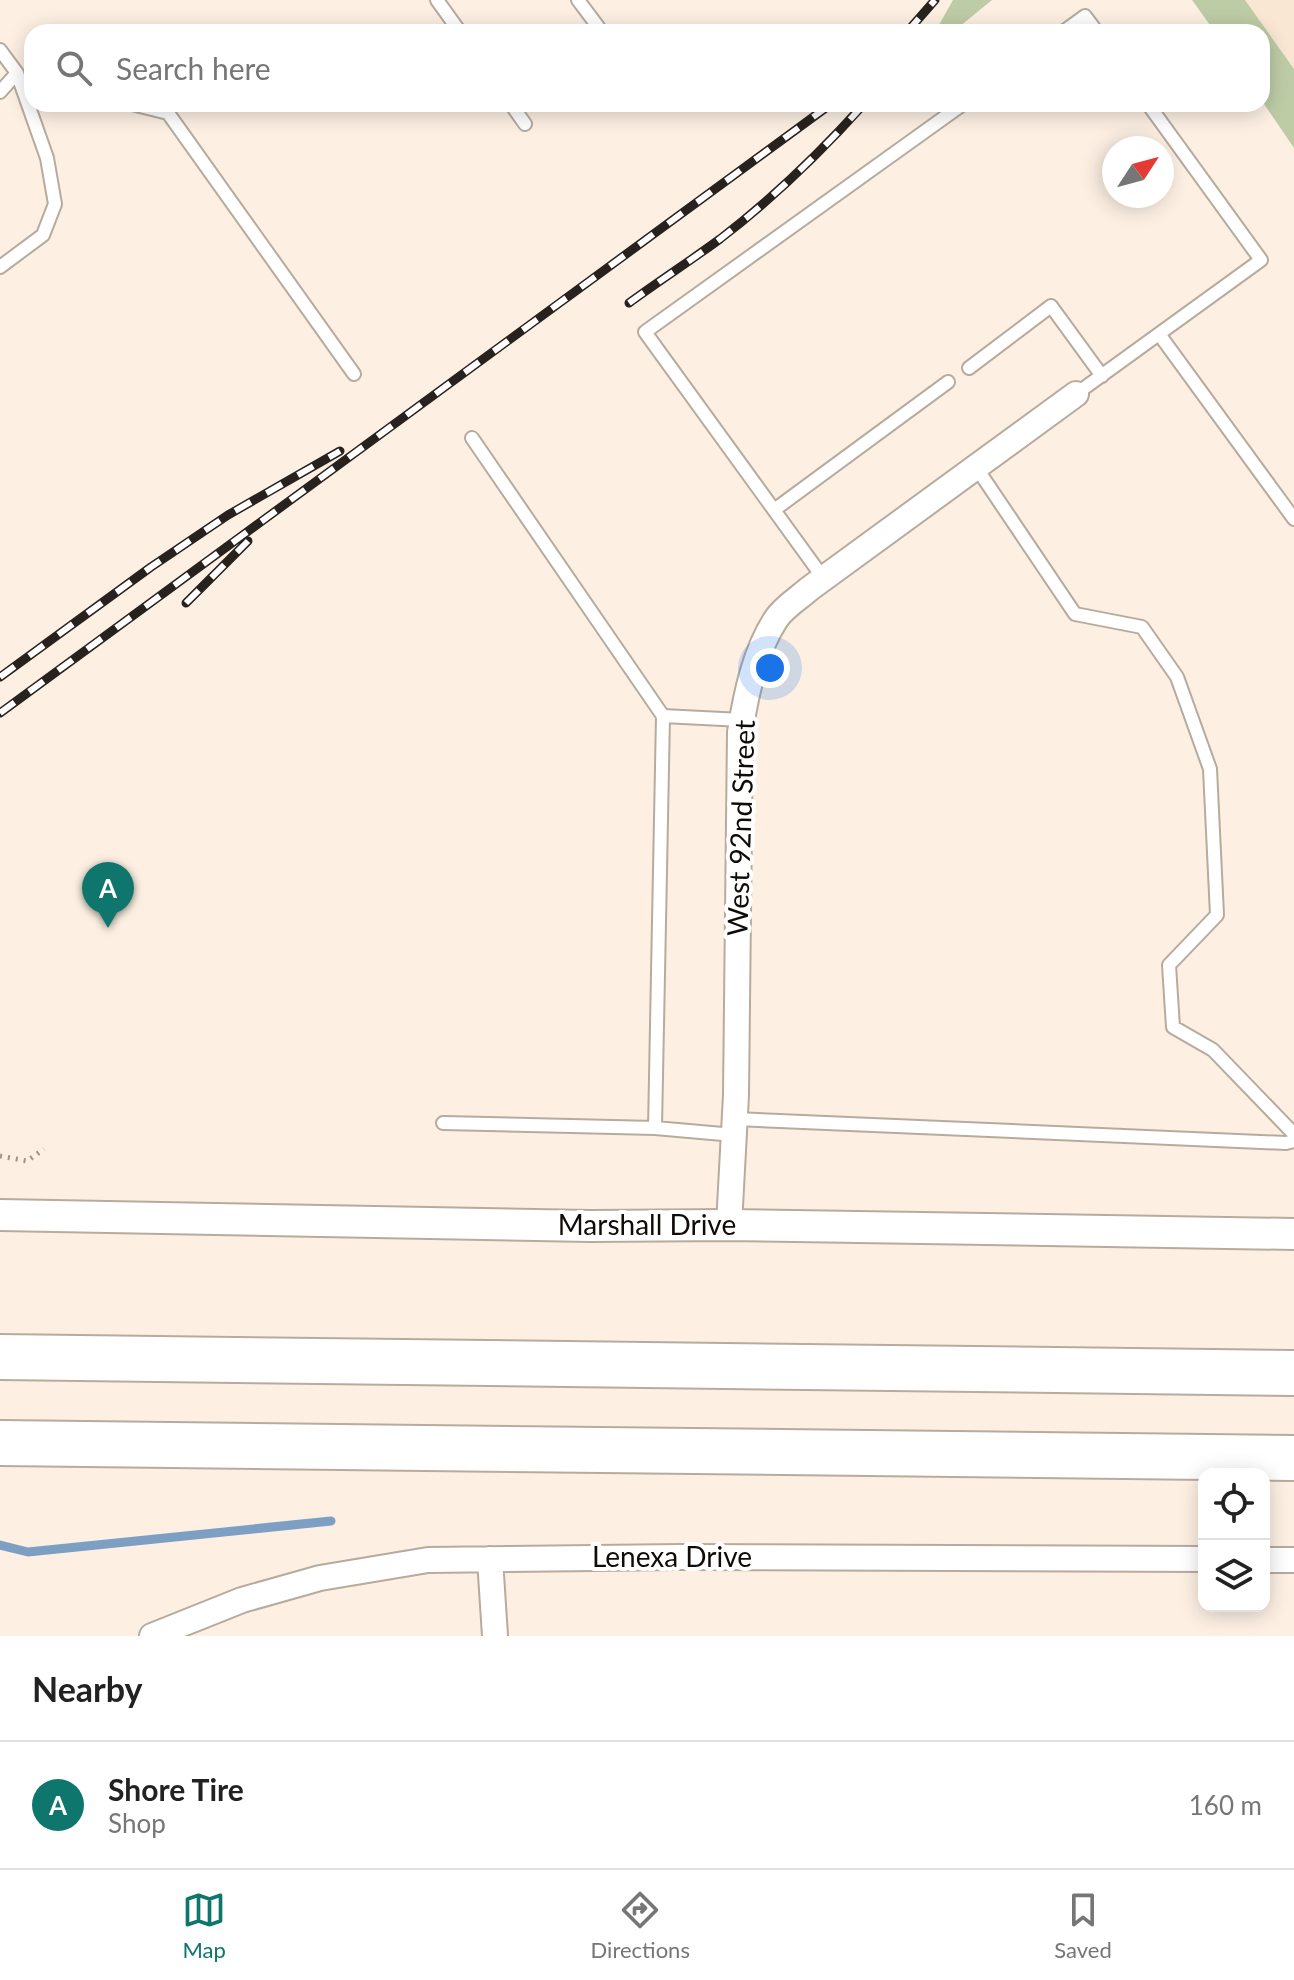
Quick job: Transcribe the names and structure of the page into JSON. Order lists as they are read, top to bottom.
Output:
{
  "streets": {
    "street": ["West 92nd Street", "Marshall Drive", "Lenexa Drive"]
  },
  "crossings": [
    ["West 92nd Street", "Marshall Drive"]
  ],
  "north": "top right",
  "page": {
    "search": "Search here",
    "pins": "A",
    "heading": "Nearby",
    "list": [
      {
        "mark": "A",
        "name": "Shore Tire",
        "note": "Shop",
        "value": "160 m"
      }
    ],
    "nav": ["Map", "Directions", "Saved"]
  }
}
